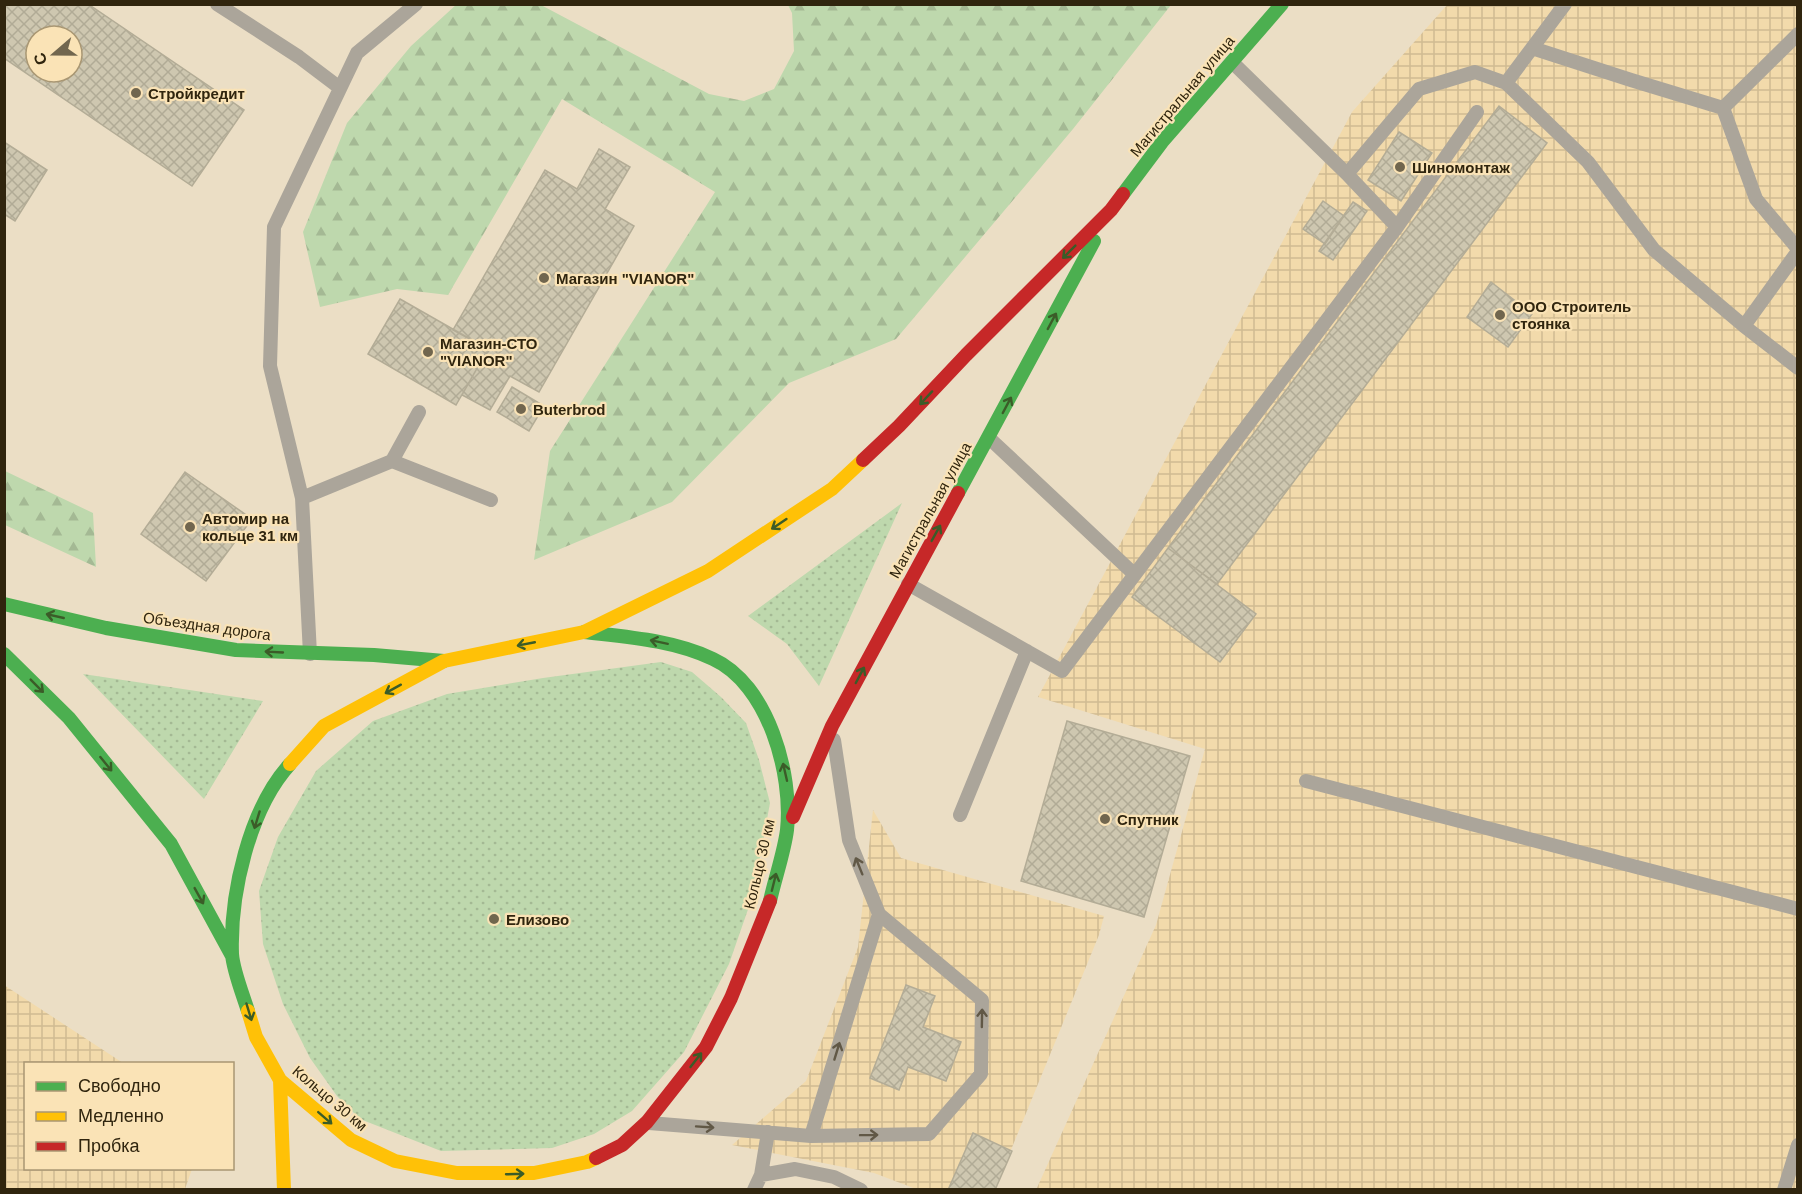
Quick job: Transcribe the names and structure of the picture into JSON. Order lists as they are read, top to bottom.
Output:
{
  "streets": {
    "main road": ["Магистральная улица", "Объездная дорога", "Кольцо 30 км"]
  },
  "crossings": [
    ["Магистральная улица", "Кольцо 30 км"],
    ["Объездная дорога", "Кольцо 30 км"]
  ],
  "one_way": ["Объездная дорога"],
  "places": [
    "Стройкредит",
    "Шиномонтаж",
    "Магазин \"VIANOR\"",
    "ООО Строитель стоянка",
    "Магазин-СТО \"VIANOR\"",
    "Buterbrod",
    "Автомир на кольце 31 км",
    "Спутник",
    "Елизово"
  ],
  "legend": ["Свободно", "Медленно", "Пробка"],
  "north": "left"
}
